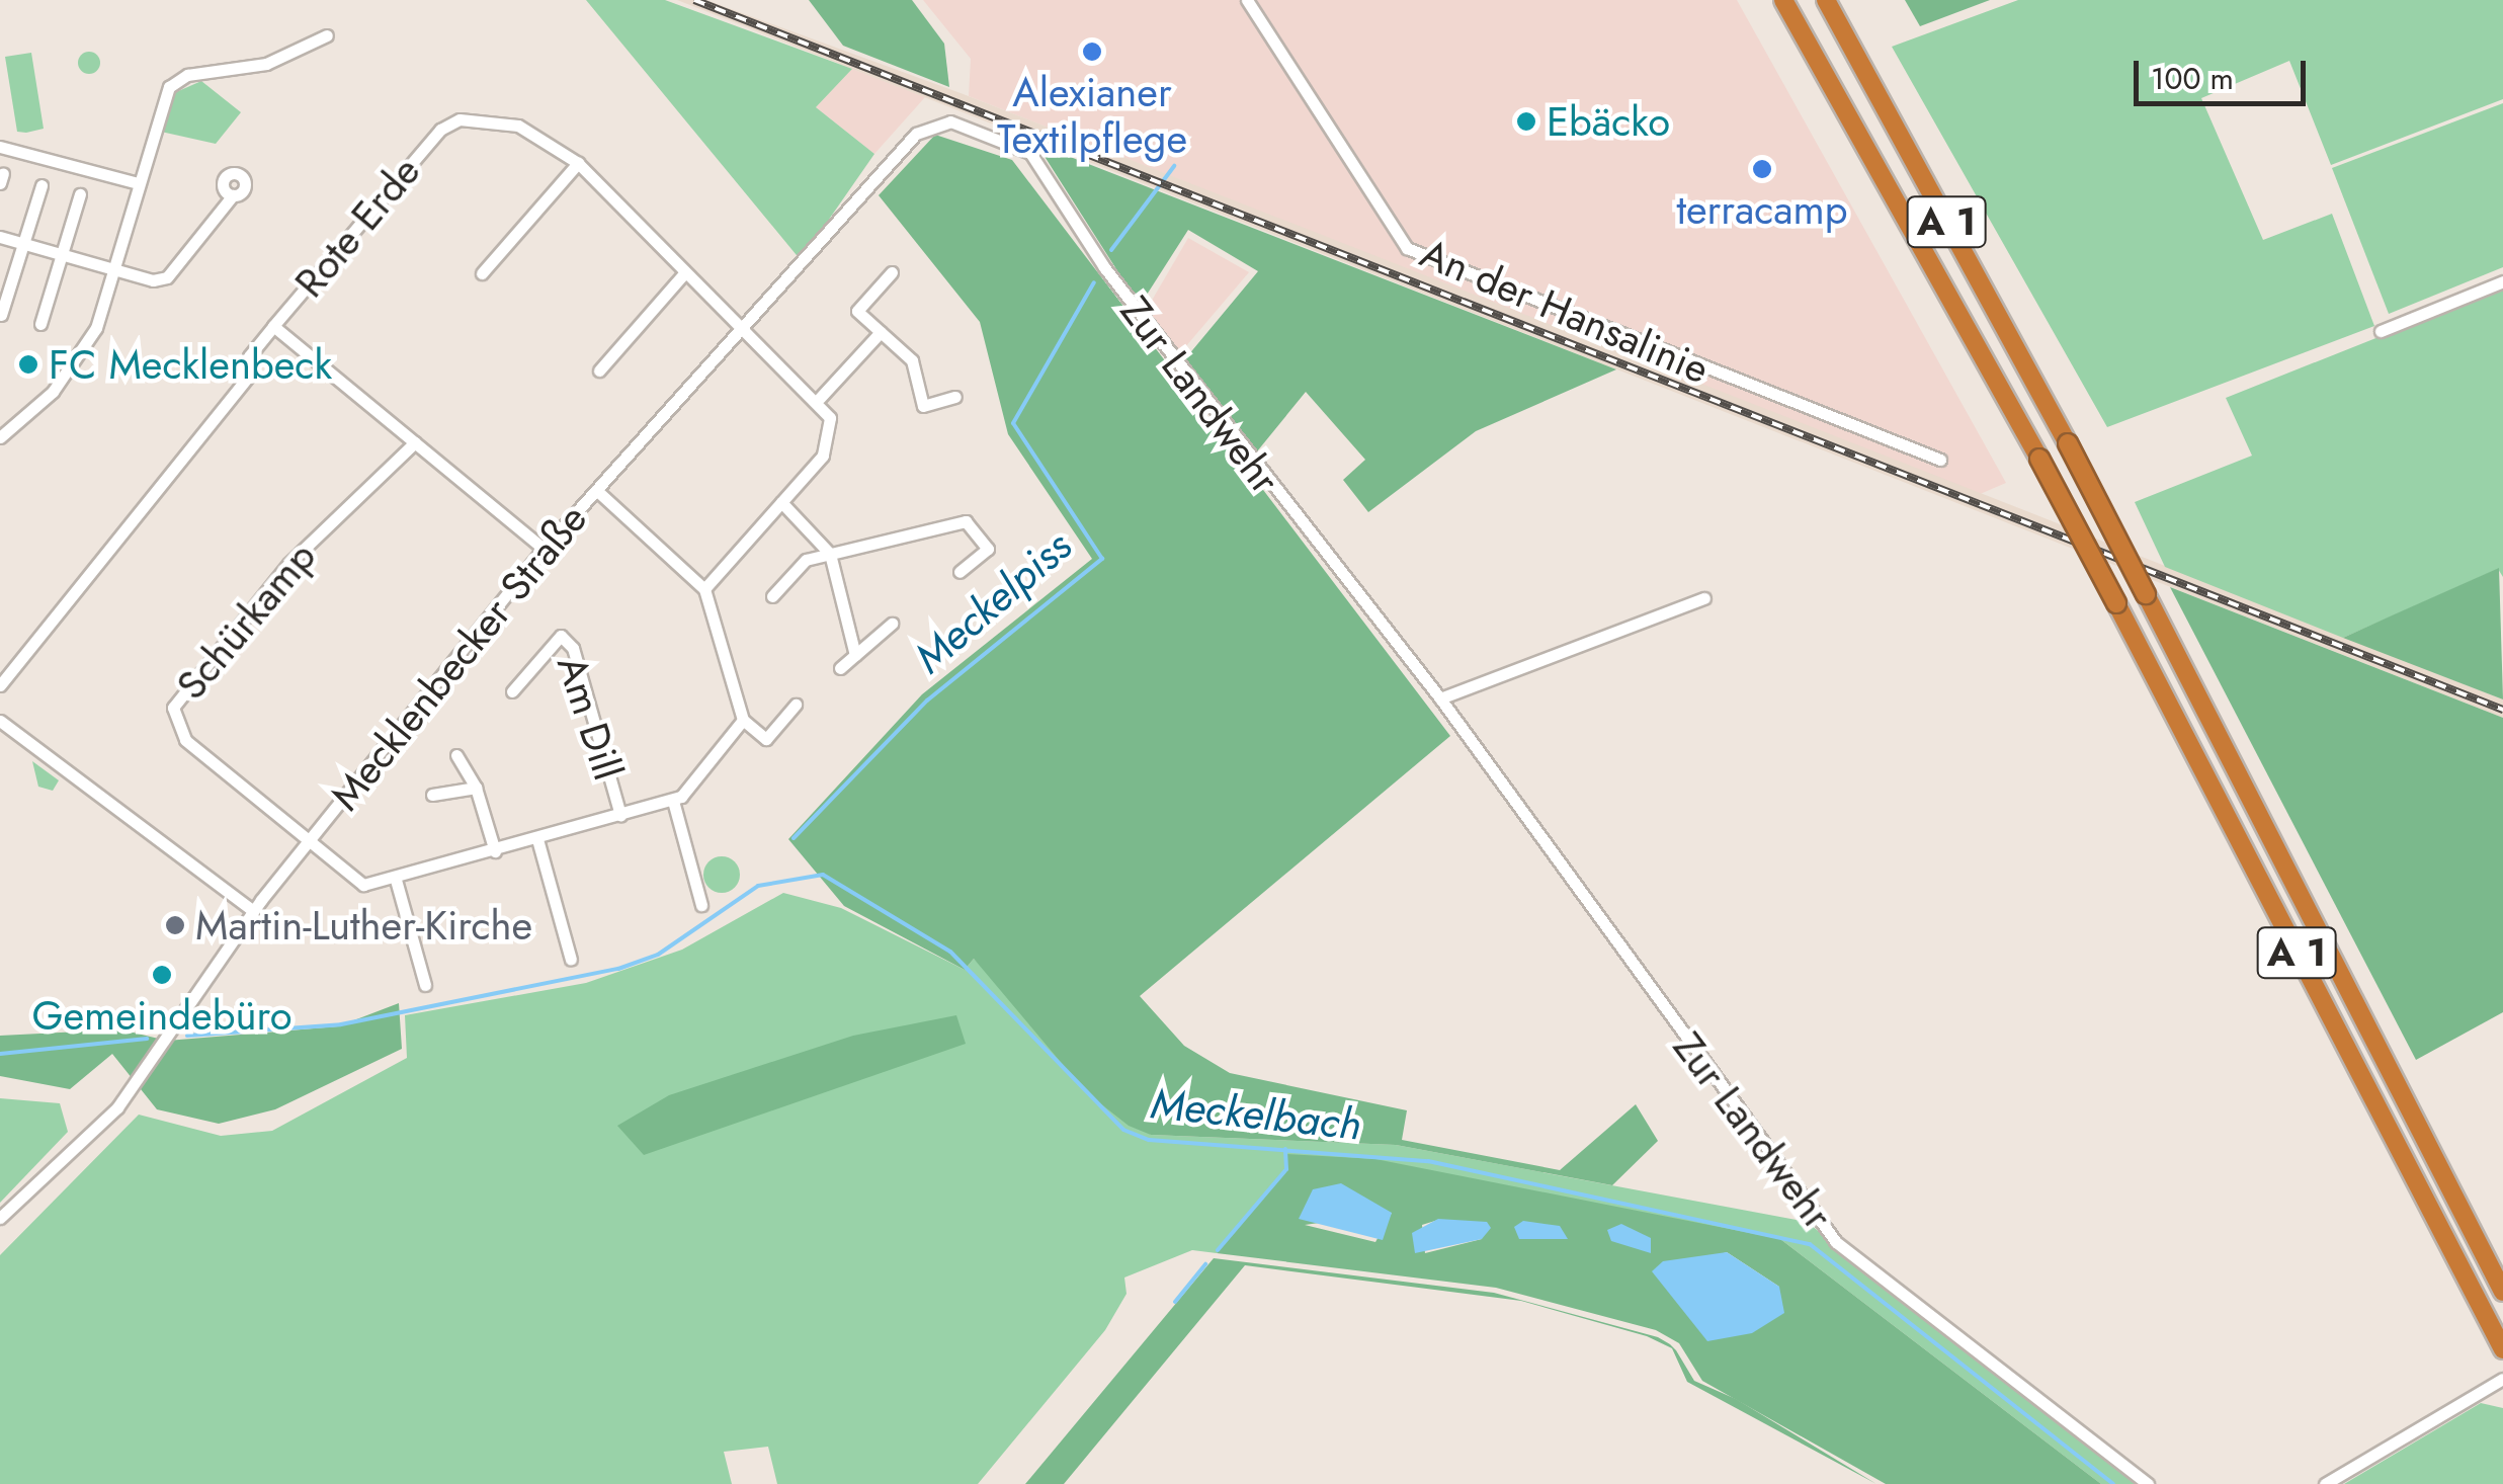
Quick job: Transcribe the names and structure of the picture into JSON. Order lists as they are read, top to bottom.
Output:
{
  "streets": {
    "highway": ["A 1"],
    "street": [
      "Rote Erde",
      "An der Hansalinie",
      "Zur Landwehr",
      "Schürkamp",
      "Mecklenbecker Straße",
      "Am Dill"
    ]
  },
  "crossings": [
    ["Rote Erde", "Mecklenbecker Straße"],
    ["Zur Landwehr", "Mecklenbecker Straße"],
    ["Schürkamp", "Mecklenbecker Straße"],
    ["Schürkamp", "Am Dill"],
    ["Mecklenbecker Straße", "Am Dill"]
  ],
  "water": ["Meckelpiss", "Meckelbach"],
  "places": [
    "Alexianer Textilpflege",
    "Ebäcko",
    "terracamp",
    "FC Mecklenbeck",
    "Martin-Luther-Kirche",
    "Gemeindebüro"
  ],
  "scale_bar": "100 m"
}
